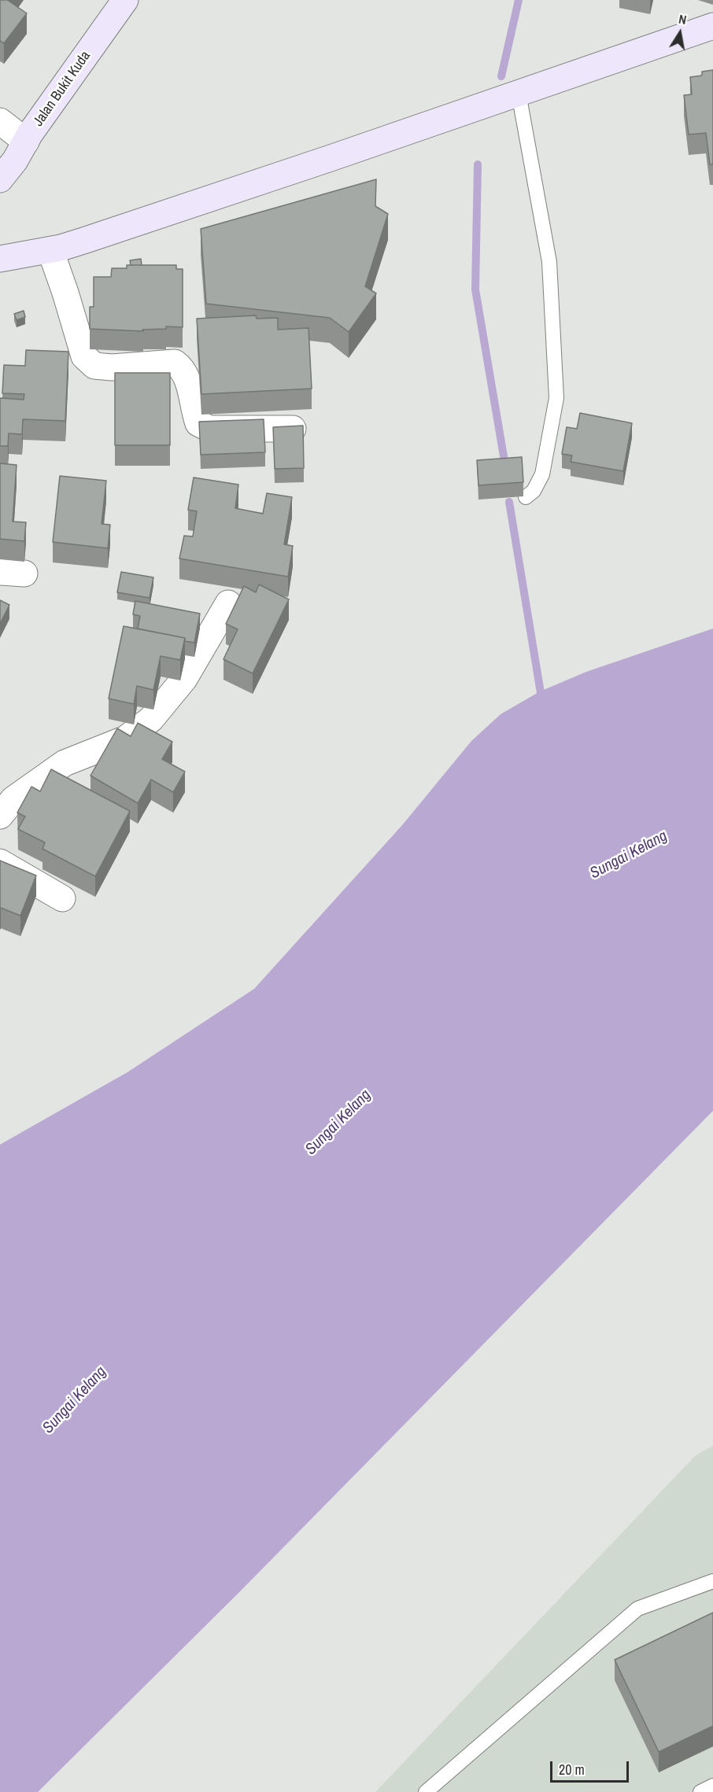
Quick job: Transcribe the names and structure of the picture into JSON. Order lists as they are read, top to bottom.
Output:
{
  "streets": {
    "street": ["Jalan Bukit Kuda"]
  },
  "water": ["Sungai Kelang"],
  "scale_bar": "20 m",
  "north": "top"
}
